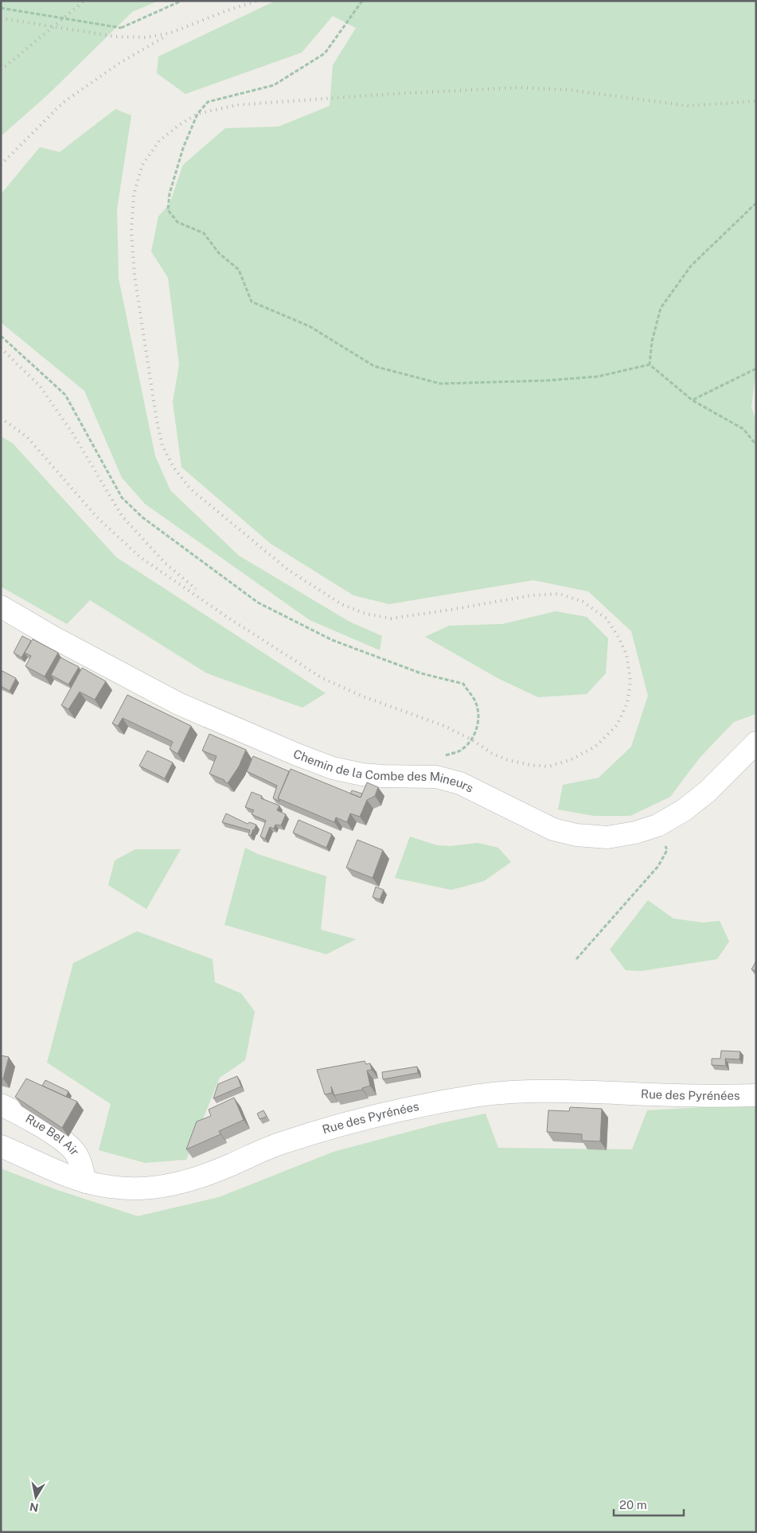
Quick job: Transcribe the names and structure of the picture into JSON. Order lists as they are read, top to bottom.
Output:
{
  "streets": {
    "street": ["Chemin de la Combe des Mineurs", "Rue des Pyrénées", "Rue Bel Air"]
  },
  "crossings": [
    ["Rue des Pyrénées", "Rue Bel Air"]
  ],
  "scale_bar": "20 m",
  "north": "bottom"
}
